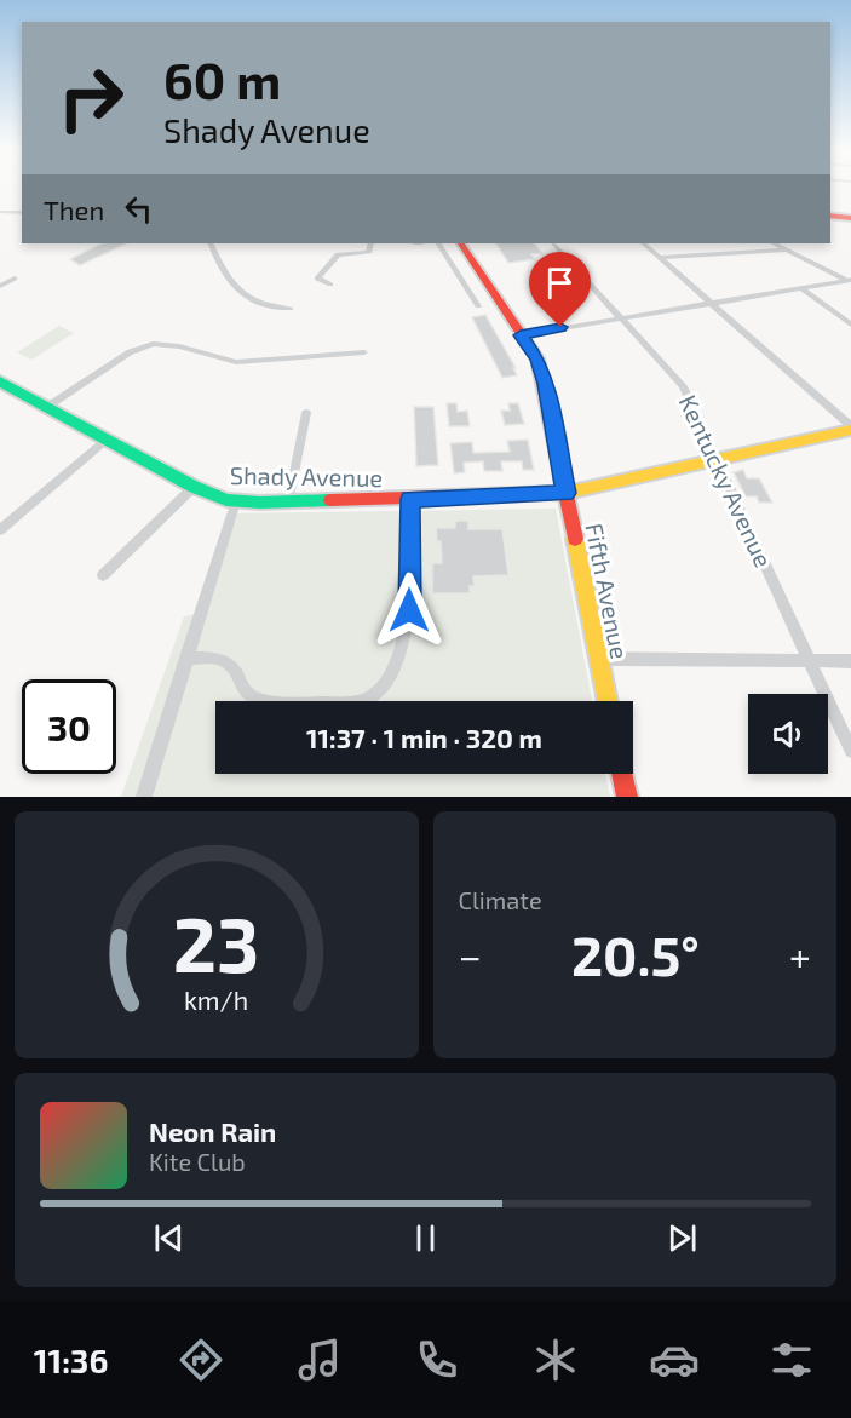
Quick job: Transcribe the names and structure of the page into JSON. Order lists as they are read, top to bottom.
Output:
{
  "streets": {
    "main road": ["Shady Avenue", "Fifth Avenue"],
    "street": ["Kentucky Avenue"]
  },
  "crossings": [
    ["Shady Avenue", "Kentucky Avenue"],
    ["Shady Avenue", "Fifth Avenue"]
  ],
  "page": {
    "turn": ["60 m", "Shady Avenue"],
    "then": "Then",
    "limit": "30",
    "trip": "11:37 · 1 min · 320 m",
    "tile": "Climate",
    "heat": ["−", "20.5°", "+"],
    "song": ["Neon Rain", "Kite Club"],
    "tabs": "11:36",
    "gauge": ["23", "km/h"]
  }
}
